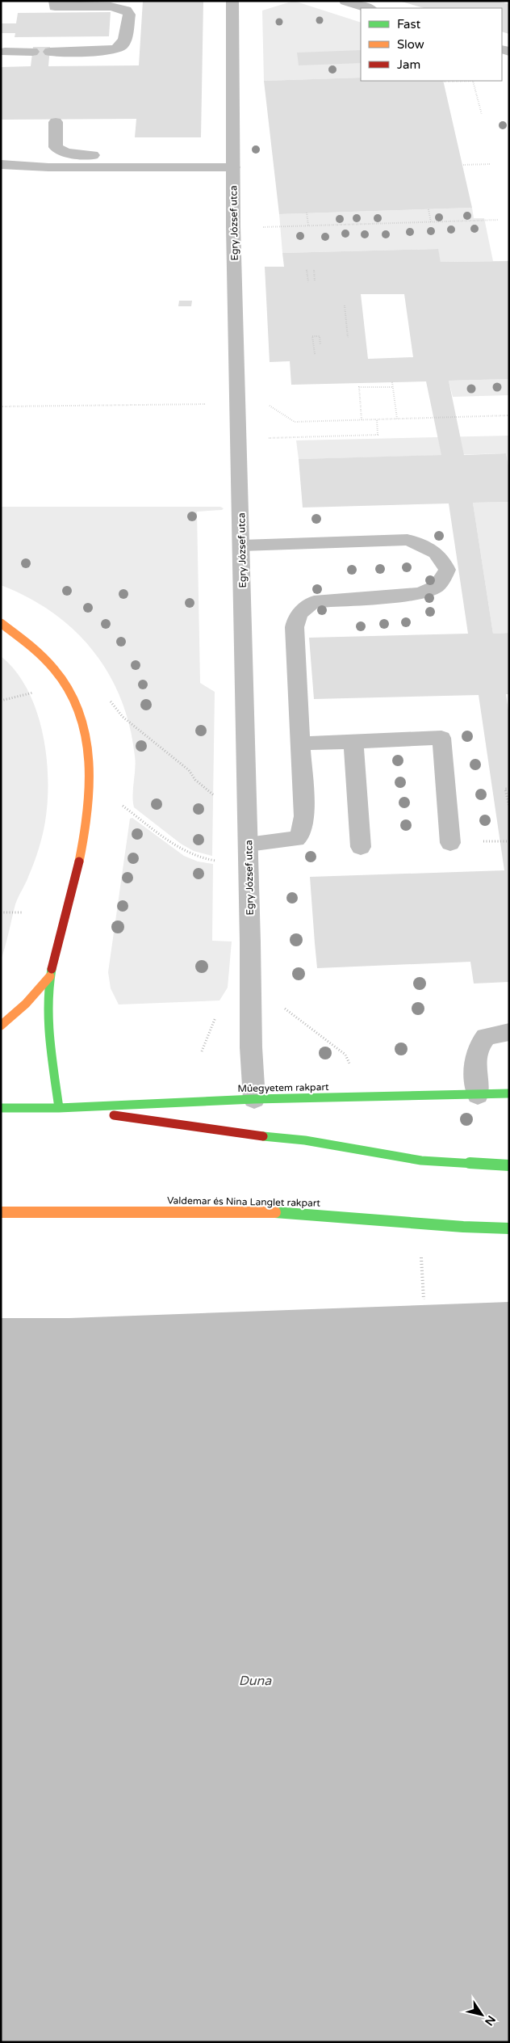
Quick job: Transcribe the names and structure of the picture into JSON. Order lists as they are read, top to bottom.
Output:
{
  "streets": {
    "main road": ["Műegyetem rakpart", "Valdemar és Nina Langlet rakpart"],
    "street": ["Egry József utca"]
  },
  "crossings": [
    ["Egry József utca", "Műegyetem rakpart"]
  ],
  "water": ["Duna"],
  "legend": ["Fast", "Slow", "Jam"],
  "north": "bottom right"
}
